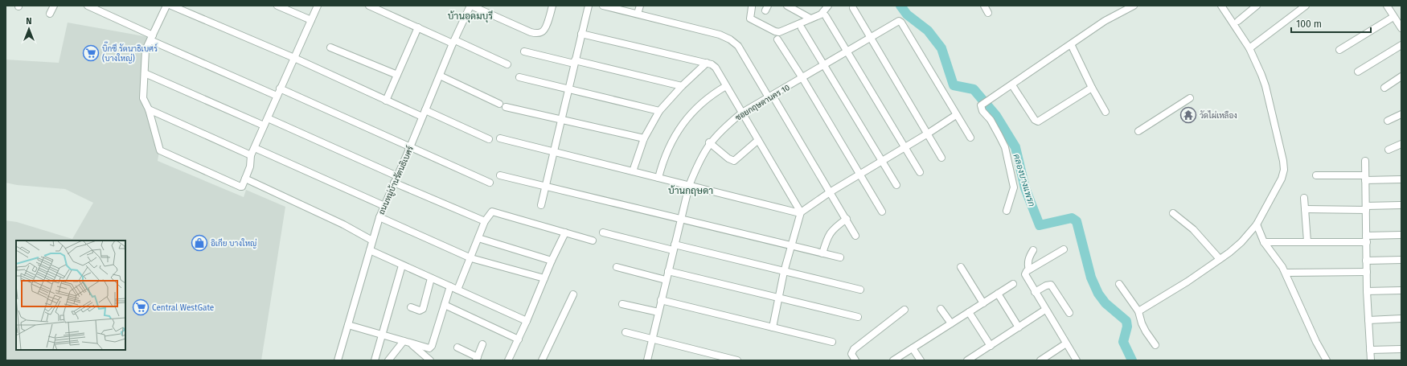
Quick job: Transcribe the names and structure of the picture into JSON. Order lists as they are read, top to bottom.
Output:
{
  "streets": {
    "street": ["ซอยกฤษดานคร 10", "ถนนหมู่บ้านรัตนธิเบศร์"]
  },
  "districts": ["บ้านอุดมบุรี", "บ้านกฤษดา"],
  "water": ["คลองบางแพรก"],
  "places": {
    "supermarket": ["บิ๊กซี รัตนาธิเบศร์ (บางใหญ่)", "Central WestGate"],
    "temple": ["วัดไผ่เหลือง"],
    "shop": ["อิเกีย บางใหญ่"]
  },
  "scale_bar": "100 m",
  "north": "top"
}
